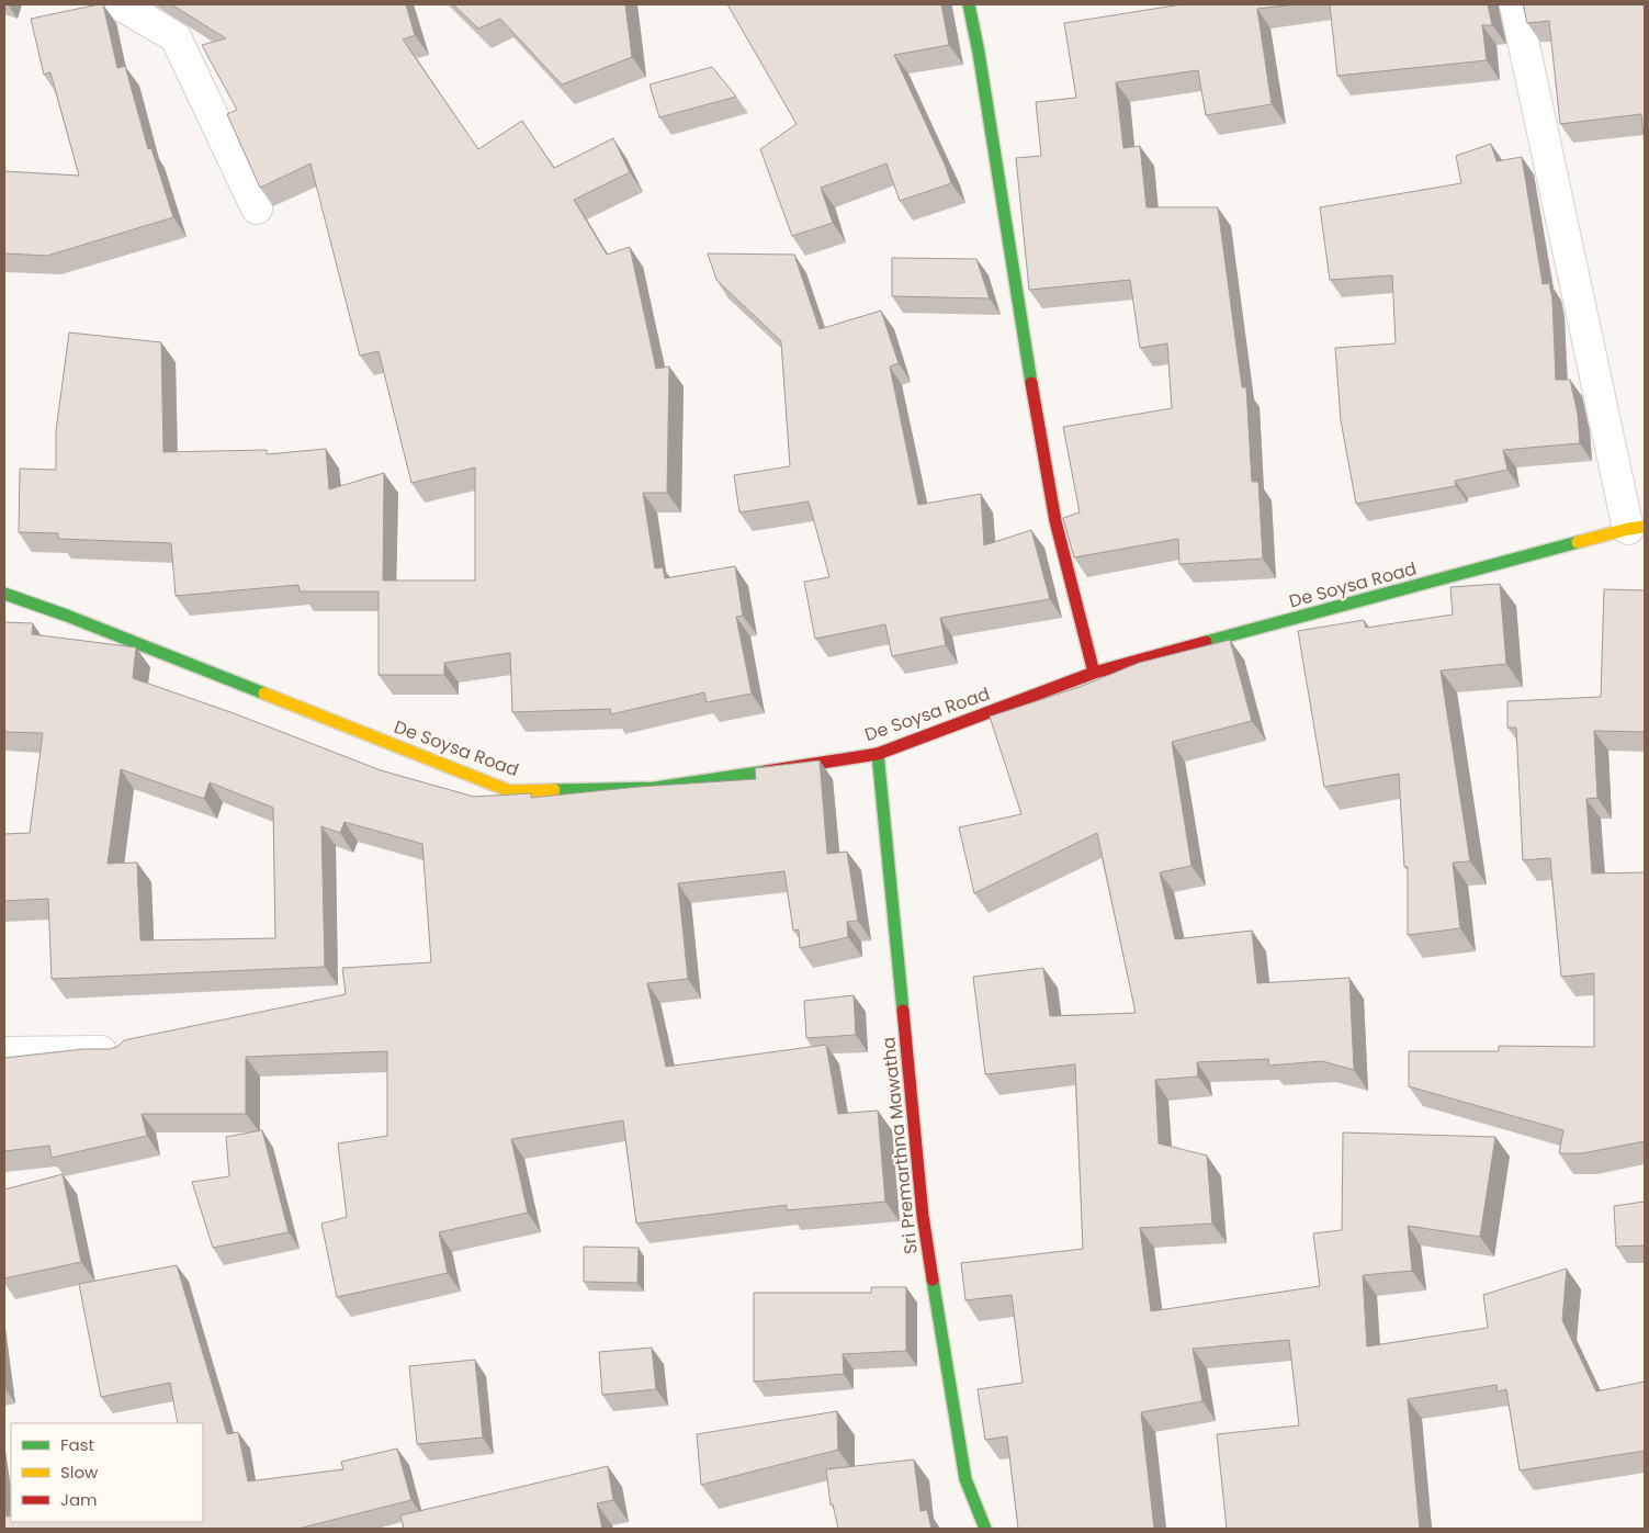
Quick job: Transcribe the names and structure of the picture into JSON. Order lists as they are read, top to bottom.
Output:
{
  "streets": {
    "main road": ["De Soysa Road", "Sri Premarthna Mawatha"]
  },
  "crossings": [
    ["De Soysa Road", "Sri Premarthna Mawatha"]
  ],
  "legend": ["Fast", "Slow", "Jam"]
}
